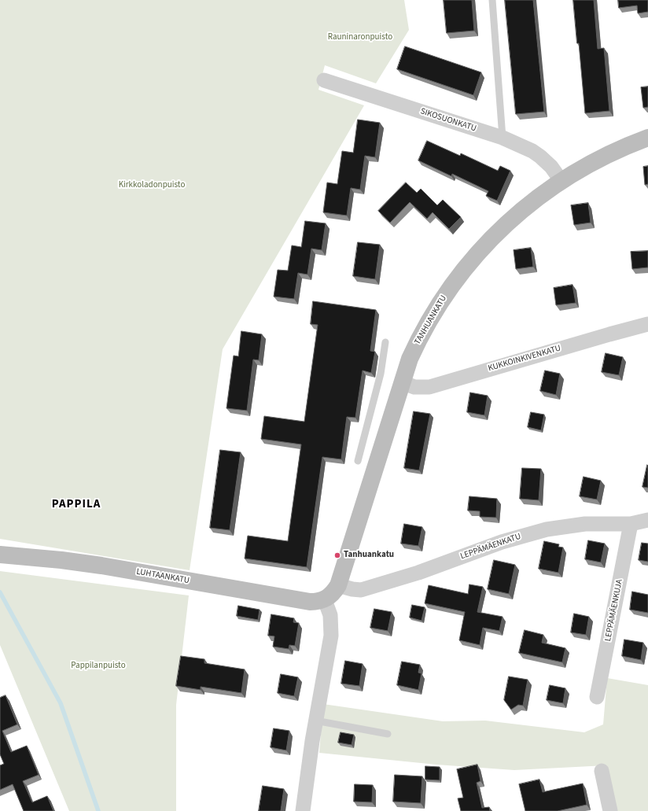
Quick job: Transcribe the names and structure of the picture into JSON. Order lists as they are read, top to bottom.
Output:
{
  "streets": {
    "street": [
      "SIKOSUONKATU",
      "TANHUANKATU",
      "KUKKOINKIVENKATU",
      "LEPPÄMÄENKATU",
      "LUHTAANKATU",
      "LEPPÄMÄENKUJA"
    ]
  },
  "crossings": [
    ["SIKOSUONKATU", "TANHUANKATU"],
    ["TANHUANKATU", "KUKKOINKIVENKATU"],
    ["TANHUANKATU", "LEPPÄMÄENKATU"],
    ["TANHUANKATU", "LUHTAANKATU"],
    ["LEPPÄMÄENKATU", "LEPPÄMÄENKUJA"]
  ],
  "districts": ["PAPPILA"],
  "parks": ["Rauninaronpuisto", "Kirkkoladonpuisto", "Pappilanpuisto"],
  "places": ["Tanhuankatu"]
}
